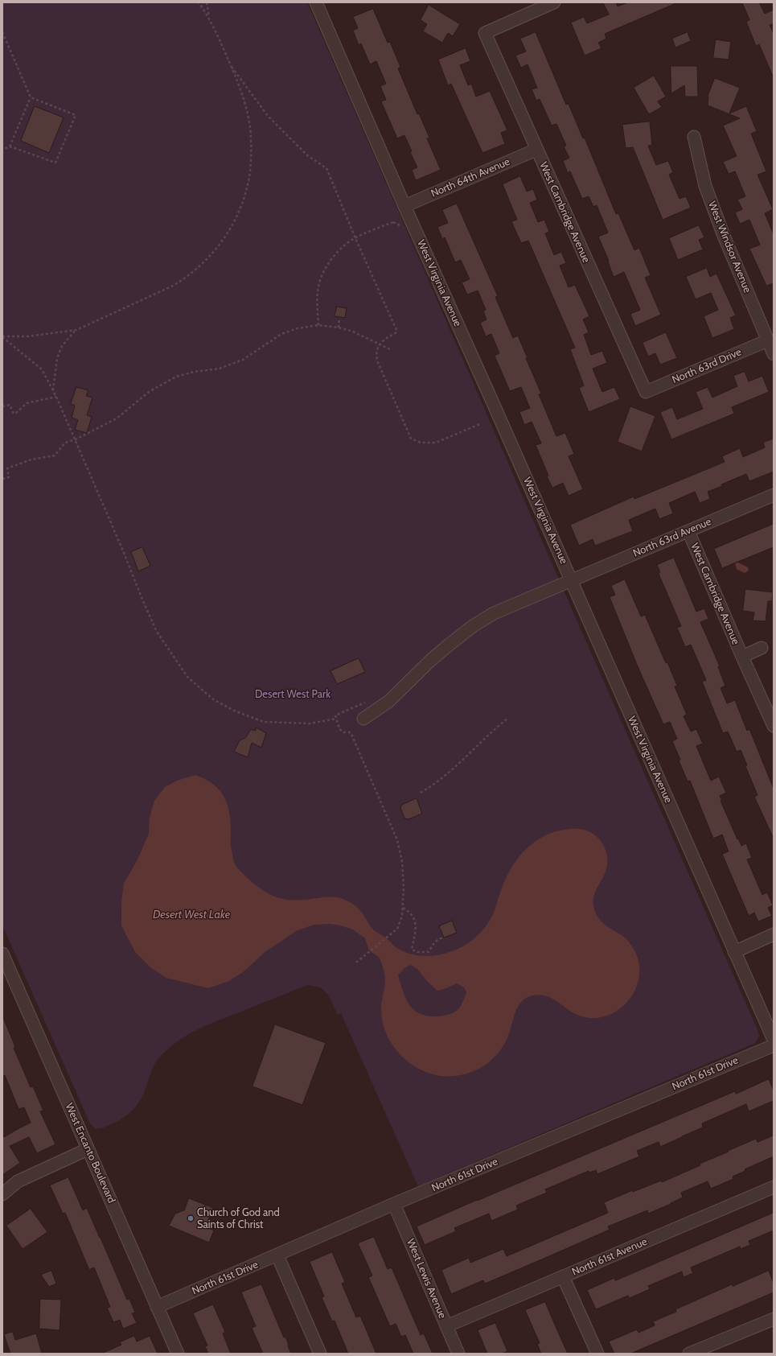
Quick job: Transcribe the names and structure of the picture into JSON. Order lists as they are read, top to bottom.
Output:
{
  "streets": {
    "street": [
      "North 64th Avenue",
      "West Cambridge Avenue",
      "West Windsor Avenue",
      "West Virginia Avenue",
      "North 63rd Drive",
      "North 63rd Avenue",
      "North 61st Drive",
      "West Encanto Boulevard",
      "North 61st Avenue",
      "West Lewis Avenue"
    ]
  },
  "crossings": [
    ["North 64th Avenue", "West Cambridge Avenue"],
    ["North 64th Avenue", "West Virginia Avenue"],
    ["West Cambridge Avenue", "North 63rd Drive"],
    ["West Cambridge Avenue", "North 63rd Avenue"],
    ["West Windsor Avenue", "North 63rd Drive"],
    ["West Virginia Avenue", "North 63rd Avenue"],
    ["North 61st Drive", "West Encanto Boulevard"],
    ["North 61st Drive", "West Lewis Avenue"],
    ["North 61st Avenue", "West Lewis Avenue"]
  ],
  "water": ["Desert West Lake"],
  "parks": ["Desert West Park"],
  "places": ["Church of God and Saints of Christ"]
}
